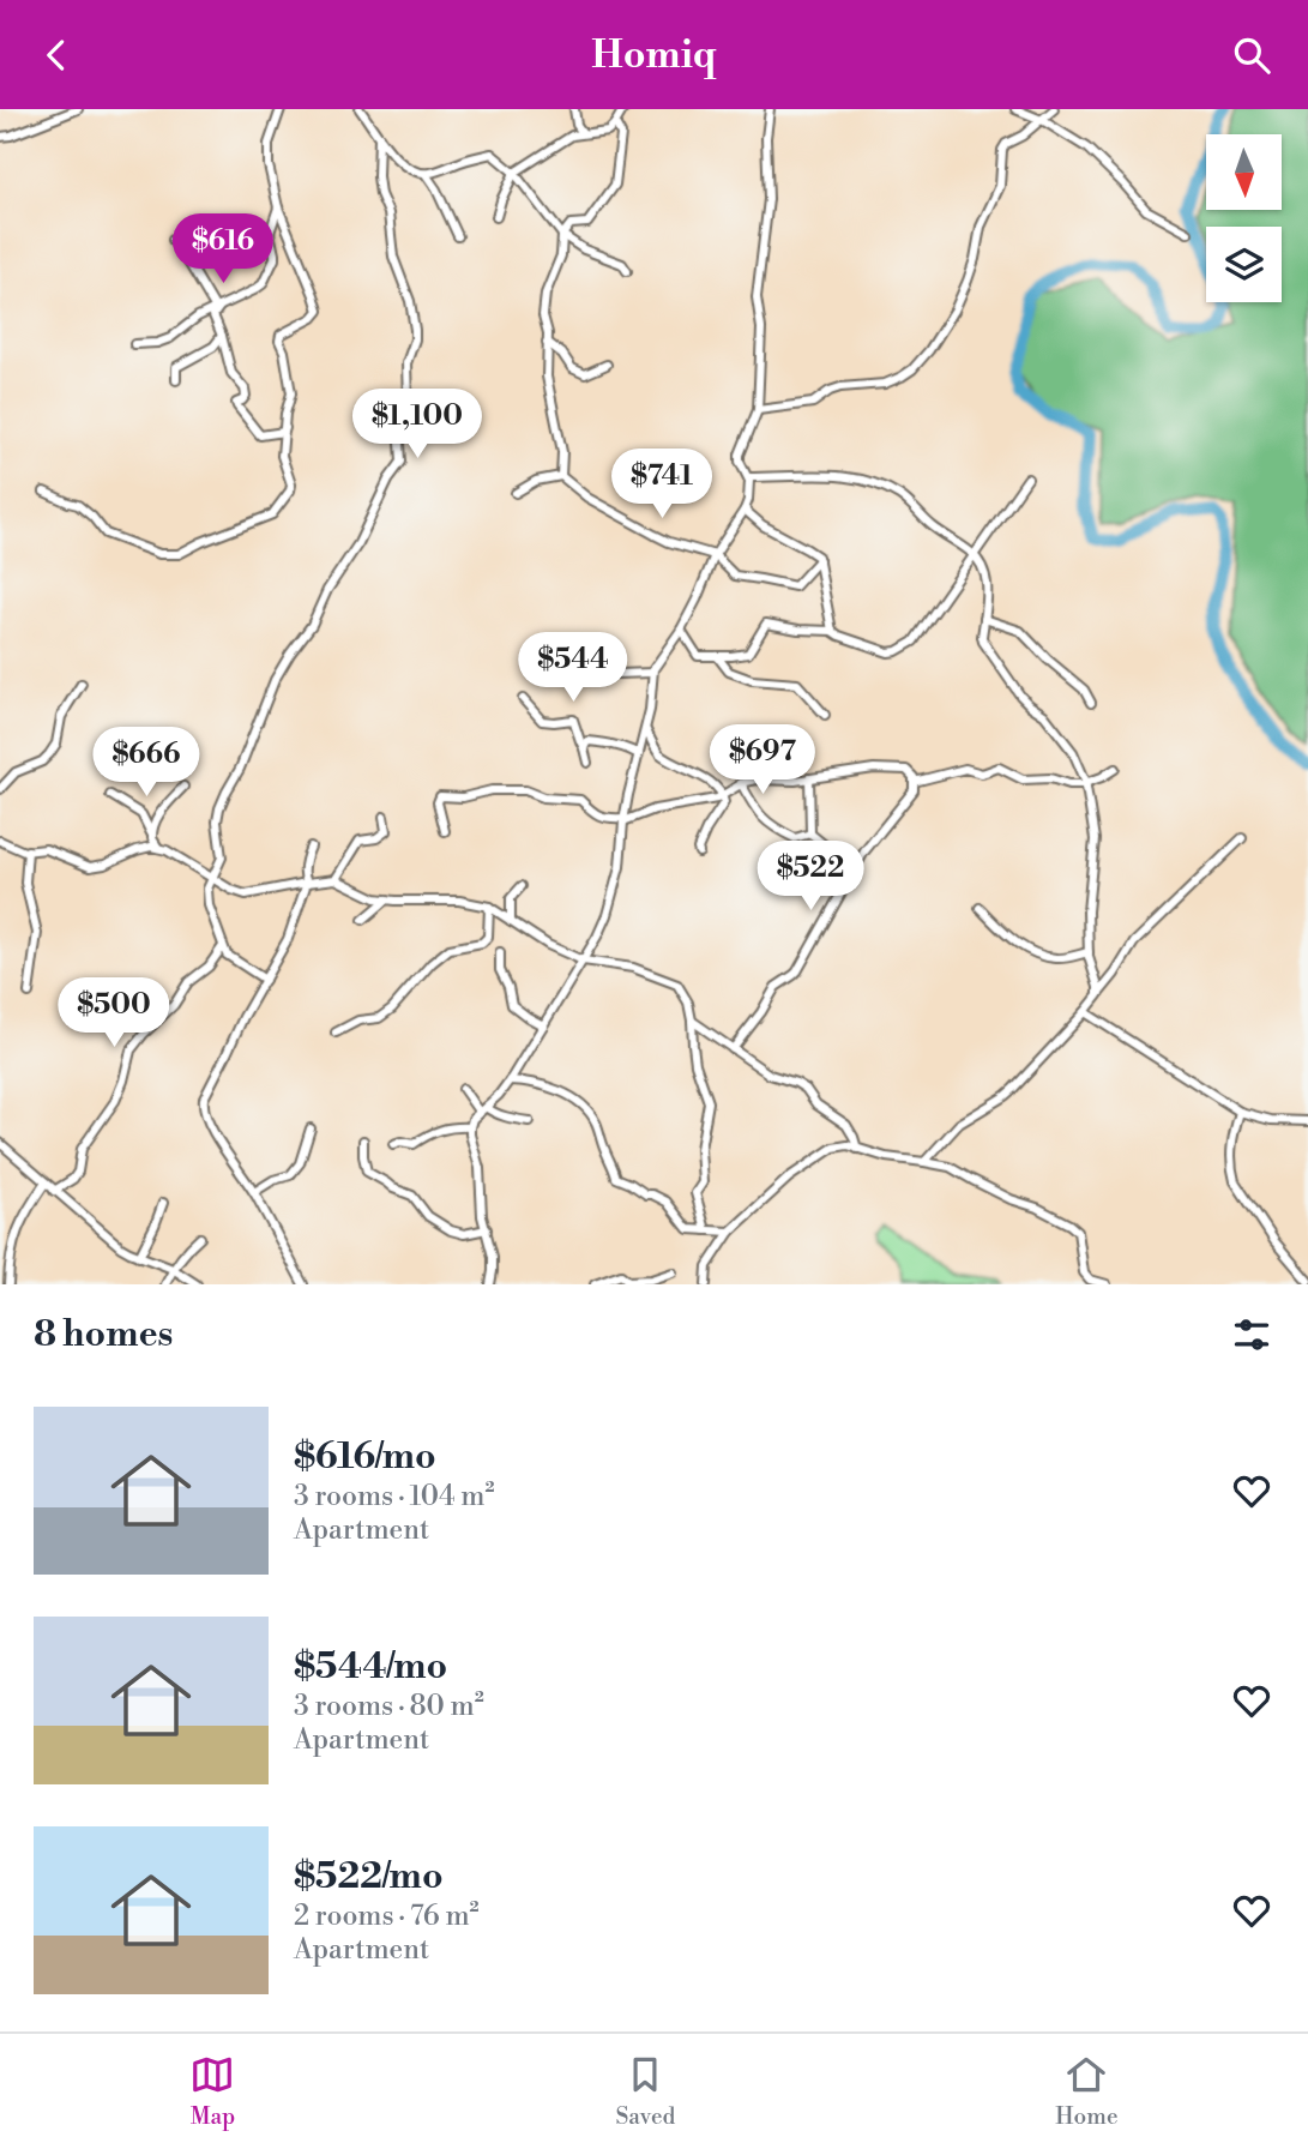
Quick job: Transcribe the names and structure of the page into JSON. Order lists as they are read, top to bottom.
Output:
{
  "north": "bottom",
  "page": {
    "header": "Homiq",
    "price": [
      "$616",
      "$1,100",
      "$741",
      "$544",
      "$697",
      "$666",
      "$522",
      "$500"
    ],
    "heading": "8 homes",
    "list": [
      {
        "name": "$616/mo",
        "note": "3 rooms · 104 m² · Apartment"
      },
      {
        "name": "$544/mo",
        "note": "3 rooms · 80 m² · Apartment"
      },
      {
        "name": "$522/mo",
        "note": "2 rooms · 76 m² · Apartment"
      }
    ],
    "tabs": ["Map", "Saved", "Home"]
  }
}
